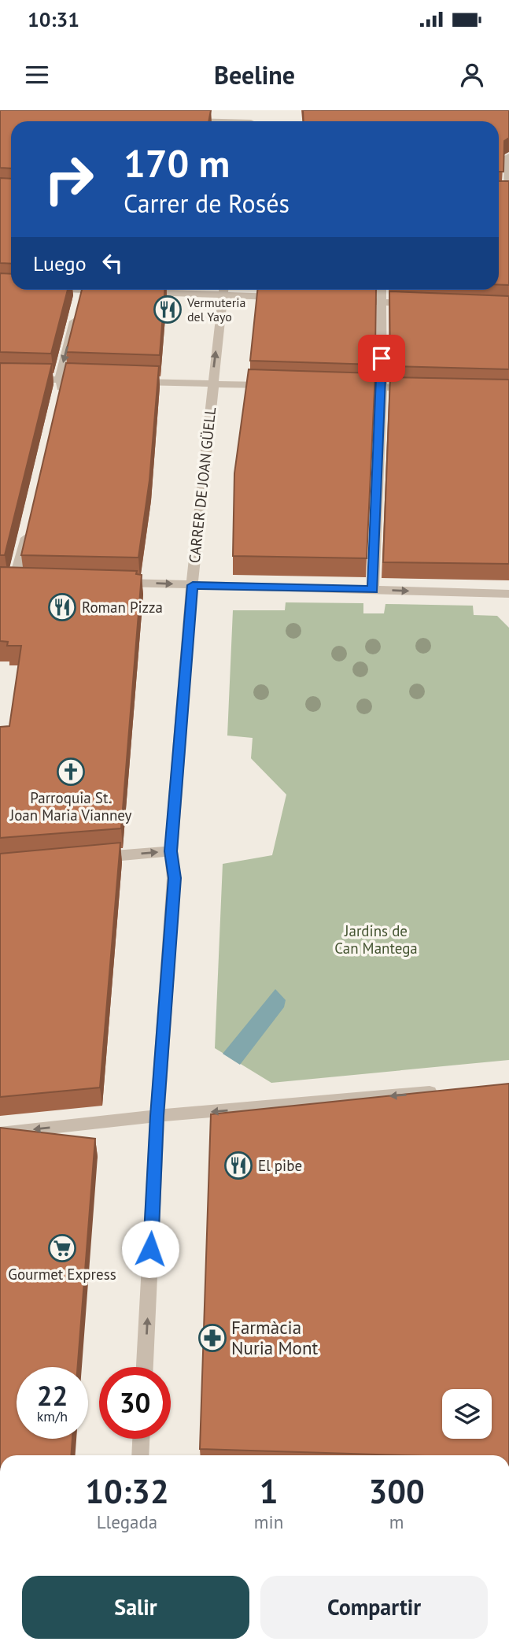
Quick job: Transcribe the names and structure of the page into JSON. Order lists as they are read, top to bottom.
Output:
{
  "streets": {
    "street": ["CARRER DE JOAN GÜELL"]
  },
  "parks": ["Jardins de Can Mantega"],
  "places": {
    "restaurant": ["Vermuteria del Yayo", "Roman Pizza", "El pibe"],
    "church": ["Parroquia St. Joan Maria Vianney"],
    "supermarket": ["Gourmet Express"],
    "pharmacy": ["Farmàcia Nuria Mont"]
  },
  "page": {
    "status": "10:31",
    "header": "Beeline",
    "turn": ["170 m", "Carrer de Rosés"],
    "then": "Luego",
    "speed": "22 km/h",
    "limit": "30",
    "eta": [
      "10:32",
      "Llegada",
      "1",
      "min",
      "300",
      "m"
    ],
    "buttons": ["Salir", "Compartir"]
  }
}
